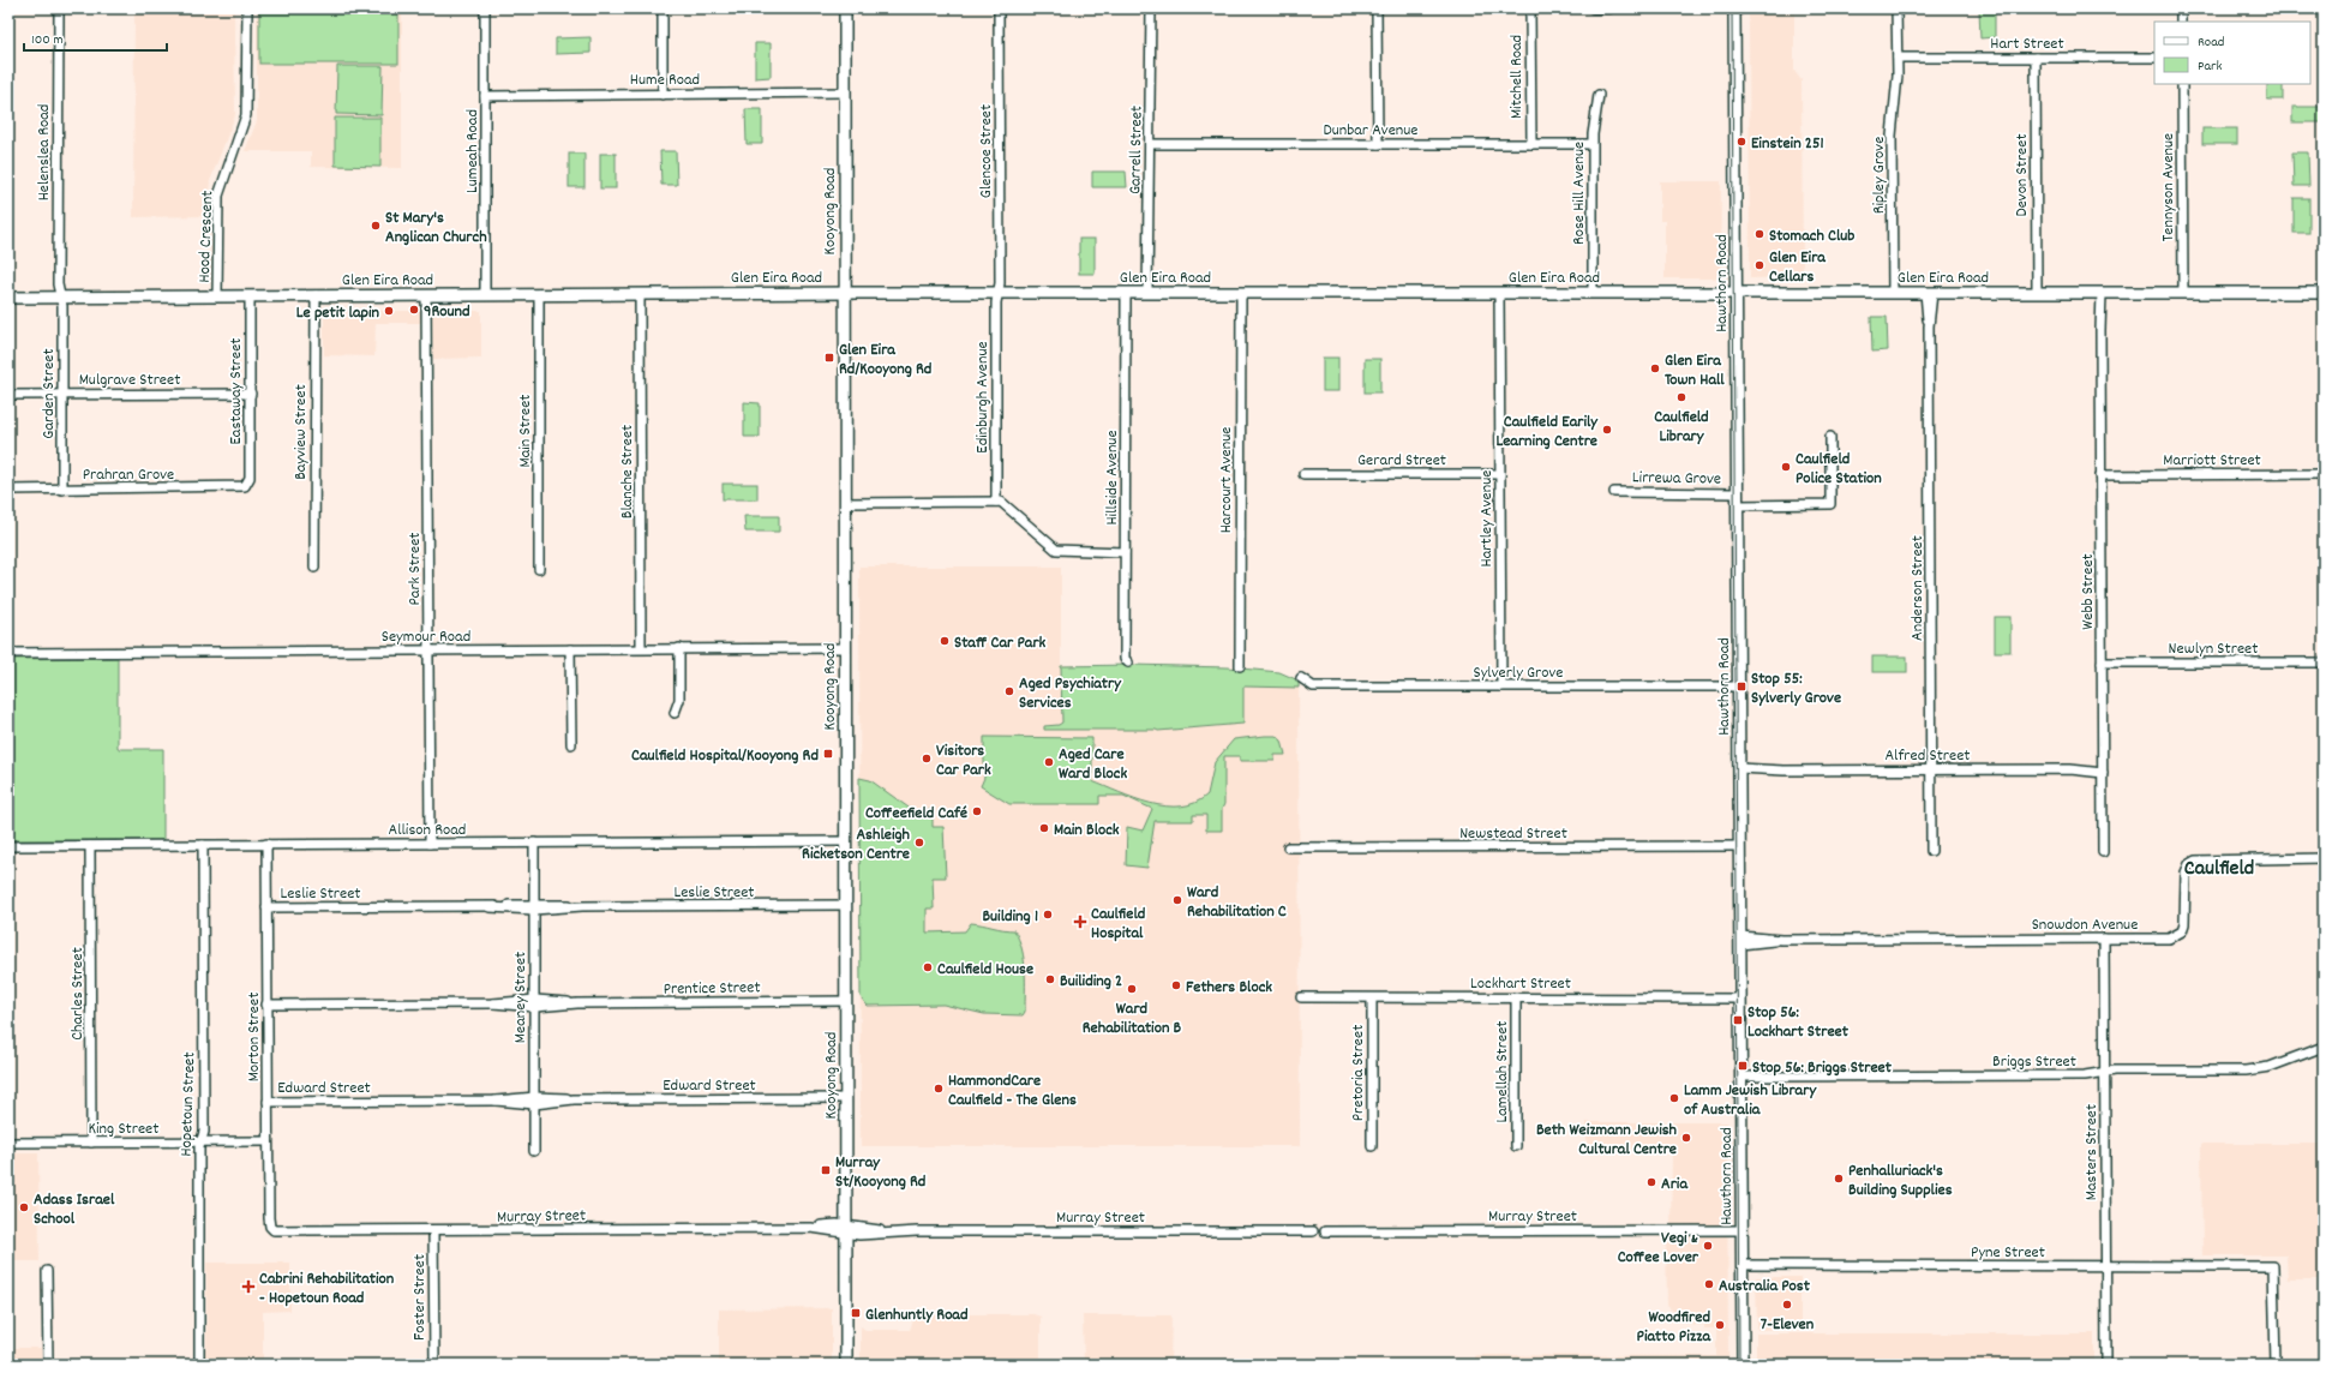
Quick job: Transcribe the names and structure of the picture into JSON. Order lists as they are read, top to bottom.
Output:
{
  "streets": {
    "main road": ["Kooyong Road", "Glen Eira Road", "Hawthorn Road"],
    "street": [
      "Hart Street",
      "Mitchell Road",
      "Hume Road",
      "Dunbar Avenue",
      "Garrell Street",
      "Lumeah Road",
      "Glencoe Street",
      "Helenslea Road",
      "Ripley Grove",
      "Devon Street",
      "Tennyson Avenue",
      "Rose Hill Avenue",
      "Hood Crescent",
      "Mulgrave Street",
      "Eastaway Street",
      "Garden Street",
      "Edinburgh Avenue",
      "Main Street",
      "Bayview Street",
      "Gerard Street",
      "Marriott Street",
      "Blanche Street",
      "Prahran Grove",
      "Lirrewa Grove",
      "Hillside Avenue",
      "Harcourt Avenue",
      "Hartley Avenue",
      "Park Street",
      "Anderson Street",
      "Webb Street",
      "Seymour Road",
      "Newlyn Street",
      "Sylverly Grove",
      "Alfred Street",
      "Allison Road",
      "Newstead Street",
      "Leslie Street",
      "Snowdon Avenue",
      "Lockhart Street",
      "Prentice Street",
      "Charles Street",
      "Meaney Street",
      "Morton Street",
      "Briggs Street",
      "Lamellah Street",
      "Pretoria Street",
      "Edward Street",
      "Hopetoun Street",
      "King Street",
      "Masters Street",
      "Murray Street",
      "Pyne Street",
      "Foster Street"
    ]
  },
  "crossings": [
    ["Hart Street", "Ripley Grove"],
    ["Hart Street", "Devon Street"],
    ["Mitchell Road", "Dunbar Avenue"],
    ["Hume Road", "Lumeah Road"],
    ["Hume Road", "Kooyong Road"],
    ["Dunbar Avenue", "Garrell Street"],
    ["Dunbar Avenue", "Rose Hill Avenue"],
    ["Garrell Street", "Glen Eira Road"],
    ["Lumeah Road", "Glen Eira Road"],
    ["Glencoe Street", "Glen Eira Road"],
    ["Glencoe Street", "Edinburgh Avenue"],
    ["Helenslea Road", "Glen Eira Road"],
    ["Helenslea Road", "Garden Street"],
    ["Ripley Grove", "Glen Eira Road"],
    ["Devon Street", "Glen Eira Road"],
    ["Tennyson Avenue", "Glen Eira Road"],
    ["Rose Hill Avenue", "Glen Eira Road"],
    ["Kooyong Road", "Glen Eira Road"],
    ["Kooyong Road", "Seymour Road"],
    ["Kooyong Road", "Allison Road"],
    ["Kooyong Road", "Leslie Street"],
    ["Kooyong Road", "Prentice Street"],
    ["Kooyong Road", "Edward Street"],
    ["Kooyong Road", "Murray Street"],
    ["Hood Crescent", "Glen Eira Road"],
    ["Glen Eira Road", "Hawthorn Road"],
    ["Glen Eira Road", "Eastaway Street"],
    ["Glen Eira Road", "Garden Street"],
    ["Glen Eira Road", "Edinburgh Avenue"],
    ["Glen Eira Road", "Main Street"],
    ["Glen Eira Road", "Bayview Street"],
    ["Glen Eira Road", "Blanche Street"],
    ["Glen Eira Road", "Hillside Avenue"],
    ["Glen Eira Road", "Harcourt Avenue"],
    ["Glen Eira Road", "Hartley Avenue"],
    ["Glen Eira Road", "Park Street"],
    ["Glen Eira Road", "Anderson Street"],
    ["Glen Eira Road", "Webb Street"],
    ["Hawthorn Road", "Lirrewa Grove"],
    ["Hawthorn Road", "Sylverly Grove"],
    ["Hawthorn Road", "Alfred Street"],
    ["Hawthorn Road", "Newstead Street"],
    ["Hawthorn Road", "Snowdon Avenue"],
    ["Hawthorn Road", "Lockhart Street"],
    ["Hawthorn Road", "Briggs Street"],
    ["Hawthorn Road", "Murray Street"],
    ["Hawthorn Road", "Pyne Street"],
    ["Mulgrave Street", "Eastaway Street"],
    ["Mulgrave Street", "Garden Street"],
    ["Eastaway Street", "Prahran Grove"],
    ["Garden Street", "Prahran Grove"],
    ["Gerard Street", "Hartley Avenue"],
    ["Marriott Street", "Webb Street"],
    ["Blanche Street", "Seymour Road"],
    ["Hartley Avenue", "Sylverly Grove"],
    ["Park Street", "Seymour Road"],
    ["Park Street", "Allison Road"],
    ["Anderson Street", "Alfred Street"],
    ["Webb Street", "Newlyn Street"],
    ["Webb Street", "Alfred Street"],
    ["Allison Road", "Charles Street"],
    ["Allison Road", "Meaney Street"],
    ["Allison Road", "Morton Street"],
    ["Allison Road", "Hopetoun Street"],
    ["Leslie Street", "Meaney Street"],
    ["Leslie Street", "Morton Street"],
    ["Snowdon Avenue", "Masters Street"],
    ["Lockhart Street", "Lamellah Street"],
    ["Lockhart Street", "Pretoria Street"],
    ["Prentice Street", "Meaney Street"],
    ["Prentice Street", "Morton Street"],
    ["Charles Street", "King Street"],
    ["Meaney Street", "Edward Street"],
    ["Morton Street", "Edward Street"],
    ["Morton Street", "King Street"],
    ["Morton Street", "Murray Street"],
    ["Briggs Street", "Masters Street"],
    ["Hopetoun Street", "King Street"],
    ["Masters Street", "Pyne Street"],
    ["Murray Street", "Foster Street"]
  ],
  "districts": ["Caulfield"],
  "places": {
    "other": [
      "Einstein 251",
      "St Mary's Anglican Church",
      "Stomach Club",
      "Glen Eira Cellars",
      "9Round",
      "Le petit lapin",
      "Glen Eira Town Hall",
      "Caulfield Library",
      "Caulfield Earily Learning Centre",
      "Caulfield Police Station",
      "Staff Car Park",
      "Aged Psychiatry Services",
      "Visitors Car Park",
      "Aged Care Ward Block",
      "Coffeefield Café",
      "Main Block",
      "Ashleigh Ricketson Centre",
      "Ward Rehabilitation C",
      "Building 1",
      "Caulfield House",
      "Builiding 2",
      "Fethers Block",
      "Ward Rehabilitation B",
      "HammondCare Caulfield - The Glens",
      "Lamm Jewish Library of Australia",
      "Beth Weizmann Jewish Cultural Centre",
      "Penhalluriack's Building Supplies",
      "Aria",
      "Adass Israel School",
      "Vegi & Coffee Lover",
      "Australia Post",
      "7-Eleven",
      "Woodfired Piatto Pizza"
    ],
    "transit": [
      "Glen Eira Rd/Kooyong Rd",
      "Stop 55: Sylverly Grove",
      "Caulfield Hospital/Kooyong Rd",
      "Stop 56: Lockhart Street",
      "Stop 56: Briggs Street",
      "Murray St/Kooyong Rd",
      "Glenhuntly Road"
    ],
    "health": ["Caulfield Hospital", "Cabrini Rehabilitation - Hopetoun Road"]
  },
  "legend": ["Road", "Park"],
  "scale_bar": "100 m"
}
